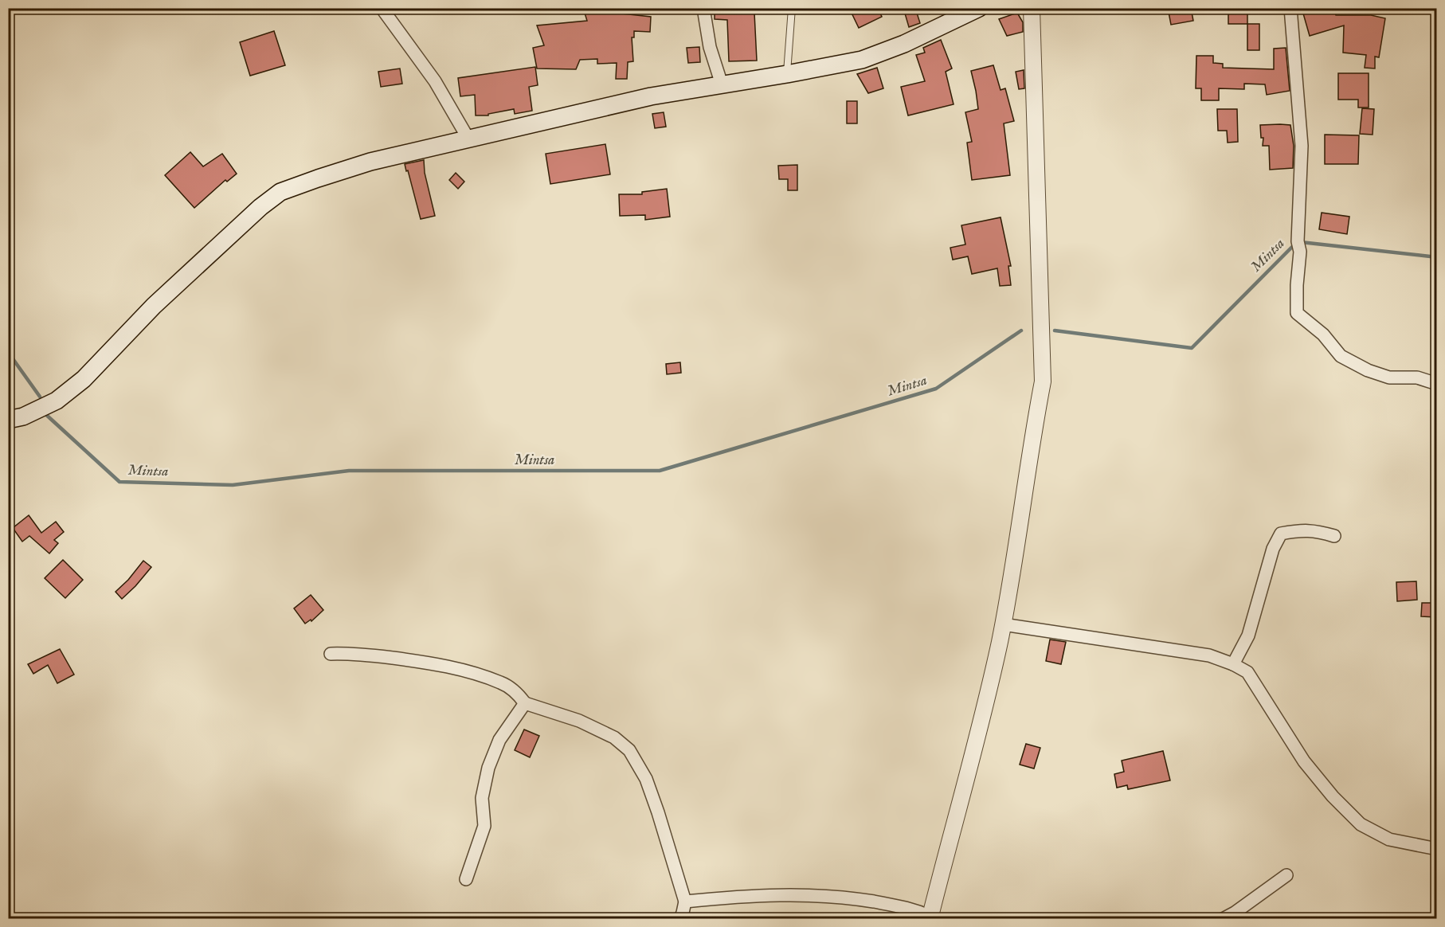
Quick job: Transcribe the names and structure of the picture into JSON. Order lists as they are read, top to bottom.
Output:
{
  "water": ["Mintsa"]
}
